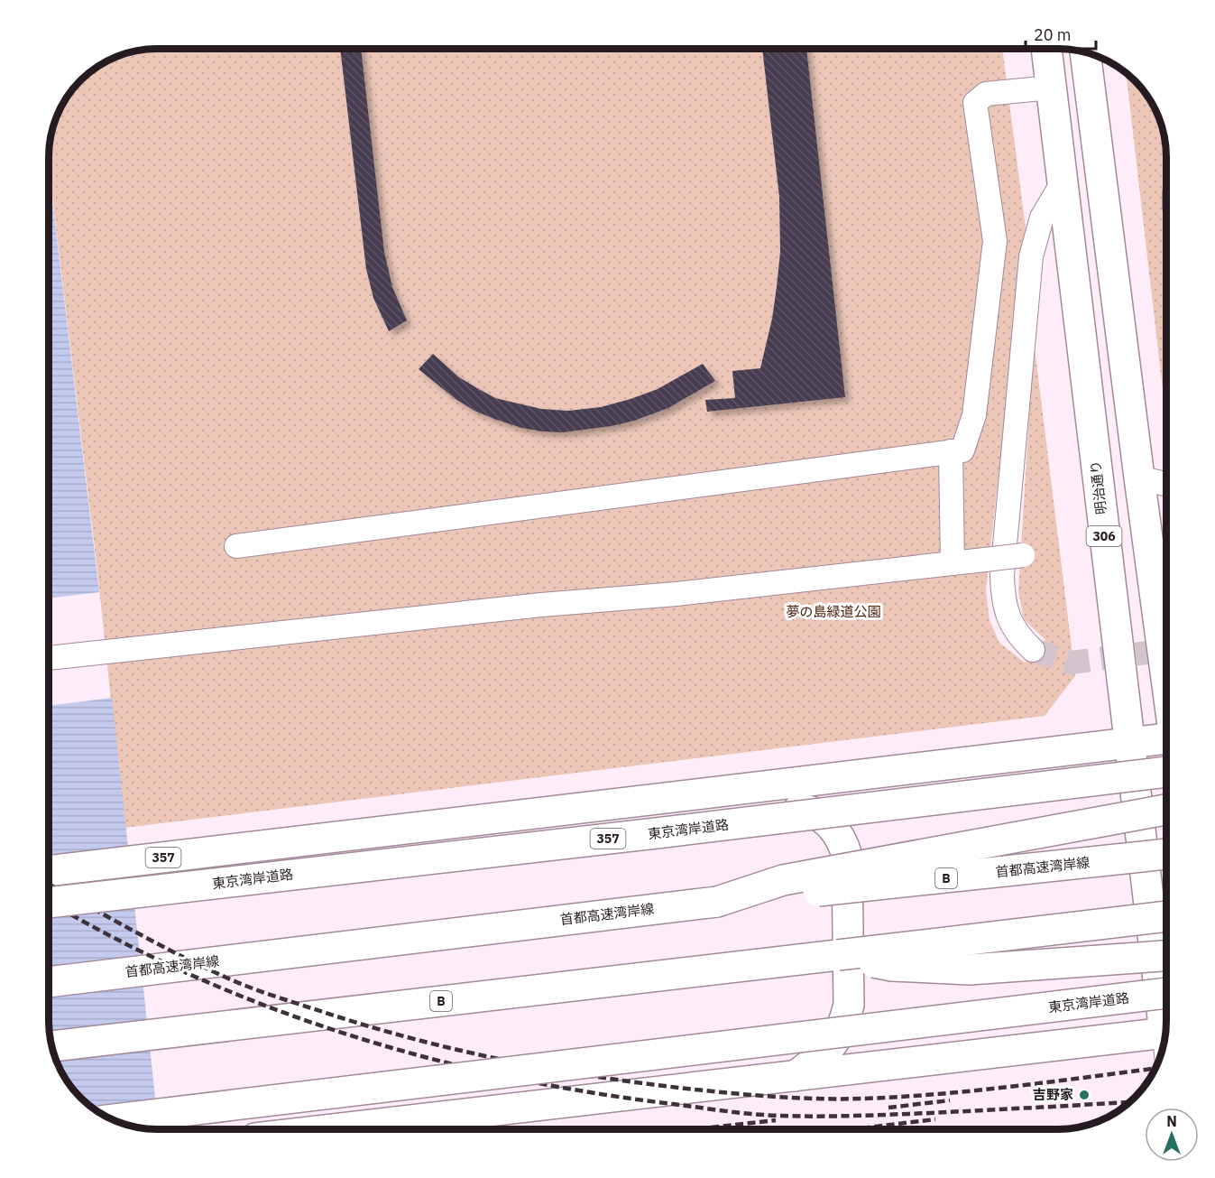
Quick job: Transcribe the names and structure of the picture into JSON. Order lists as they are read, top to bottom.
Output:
{
  "streets": {
    "main road": [
      "明治通り",
      "306",
      "東京湾岸道路",
      "357",
      "首都高速湾岸線",
      "B"
    ]
  },
  "crossings": [
    ["明治通り", "357"]
  ],
  "parks": ["夢の島緑道公園"],
  "places": ["吉野家"],
  "scale_bar": "20 m",
  "north": "top"
}
